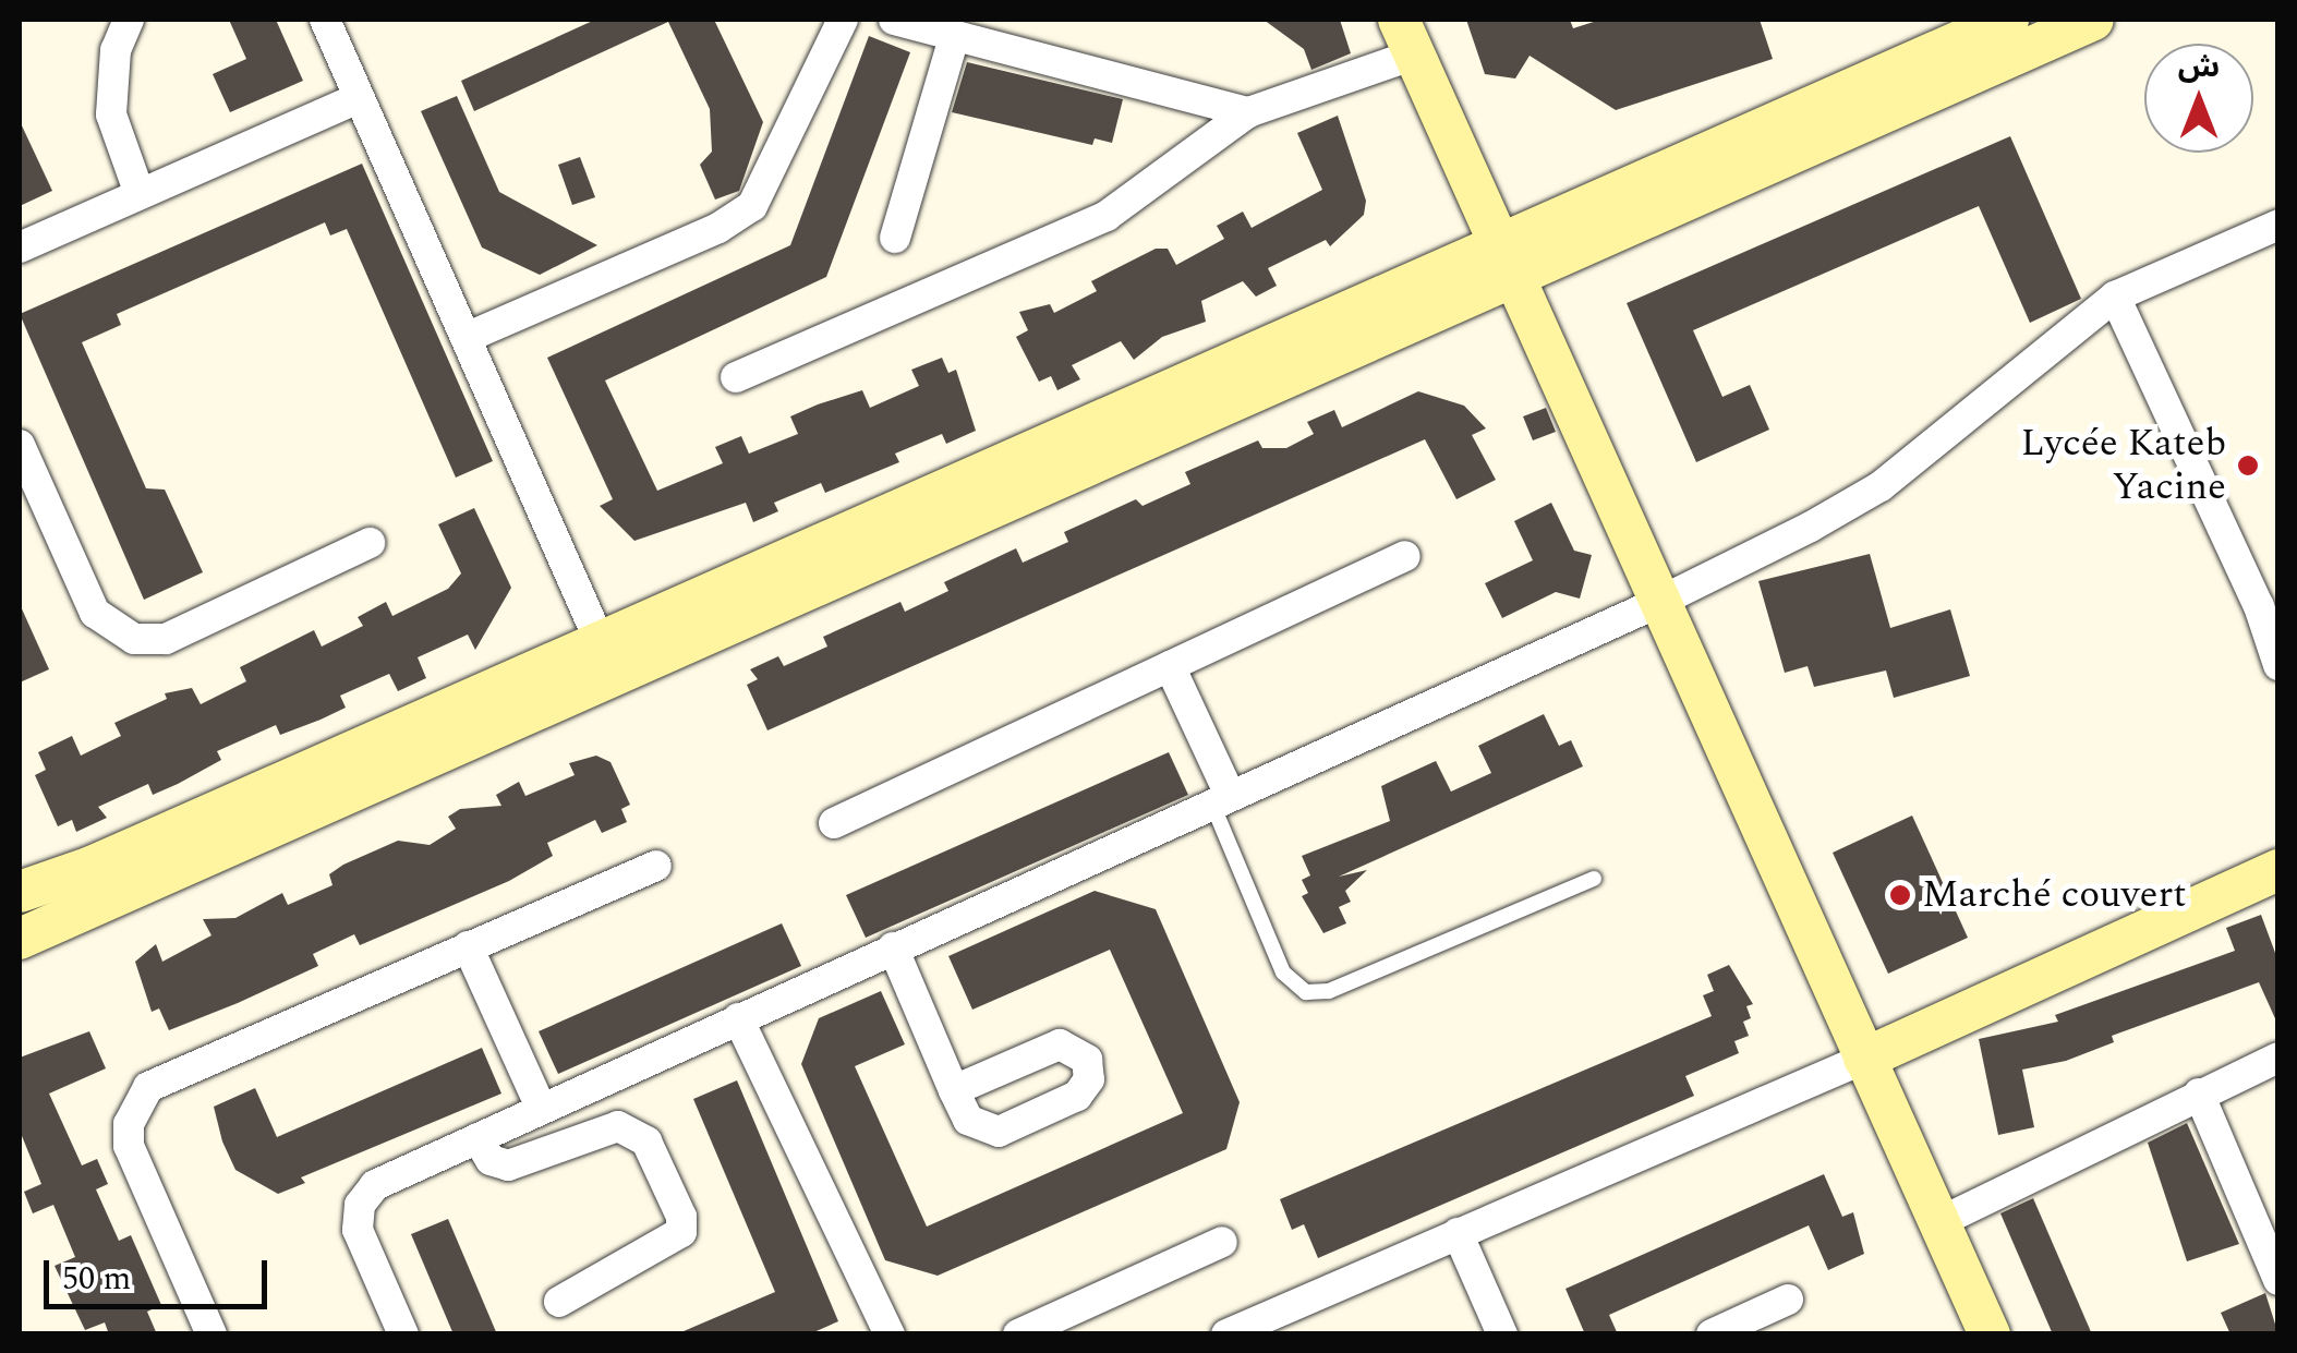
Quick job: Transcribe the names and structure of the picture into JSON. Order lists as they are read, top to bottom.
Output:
{
  "places": ["Lycée Kateb Yacine", "Marché couvert"],
  "scale_bar": "50 m",
  "north": "top"
}
